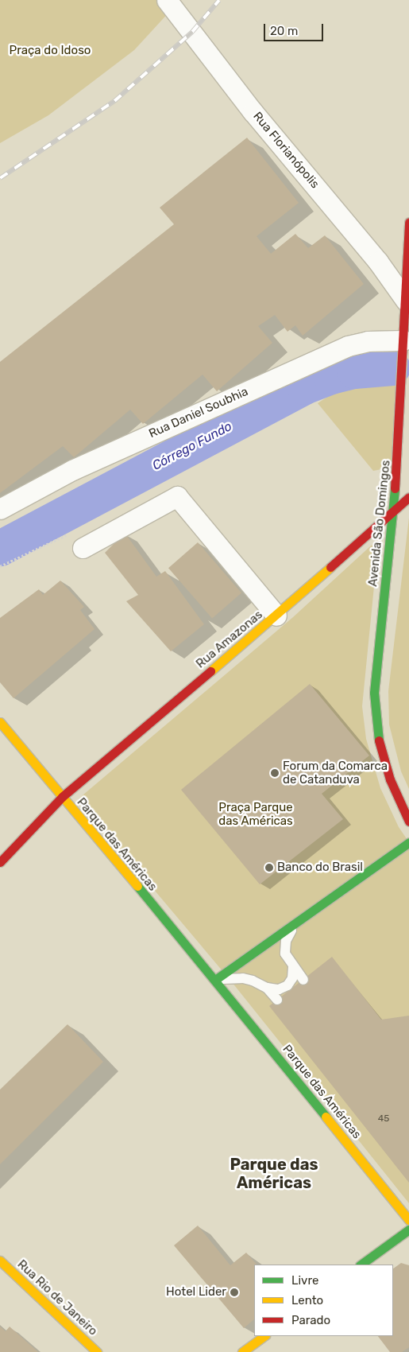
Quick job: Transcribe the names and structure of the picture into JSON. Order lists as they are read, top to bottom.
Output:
{
  "streets": {
    "main road": [
      "Avenida São Domingos",
      "Rua Amazonas",
      "Parque das Américas",
      "Rua Rio de Janeiro"
    ],
    "street": ["Rua Florianópolis", "Rua Daniel Soubhia"]
  },
  "crossings": [
    ["Rua Florianópolis", "Avenida São Domingos"],
    ["Rua Daniel Soubhia", "Avenida São Domingos"],
    ["Avenida São Domingos", "Rua Amazonas"],
    ["Rua Amazonas", "Parque das Américas"]
  ],
  "districts": ["Parque das Américas"],
  "water": ["Córrego Fundo"],
  "parks": ["Praça do Idoso", "Praça Parque das Américas"],
  "places": ["Forum da Comarca de Catanduva", "Banco do Brasil", "Hotel Lider"],
  "house_numbers": ["45"],
  "legend": ["Livre", "Lento", "Parado"],
  "scale_bar": "20 m"
}
